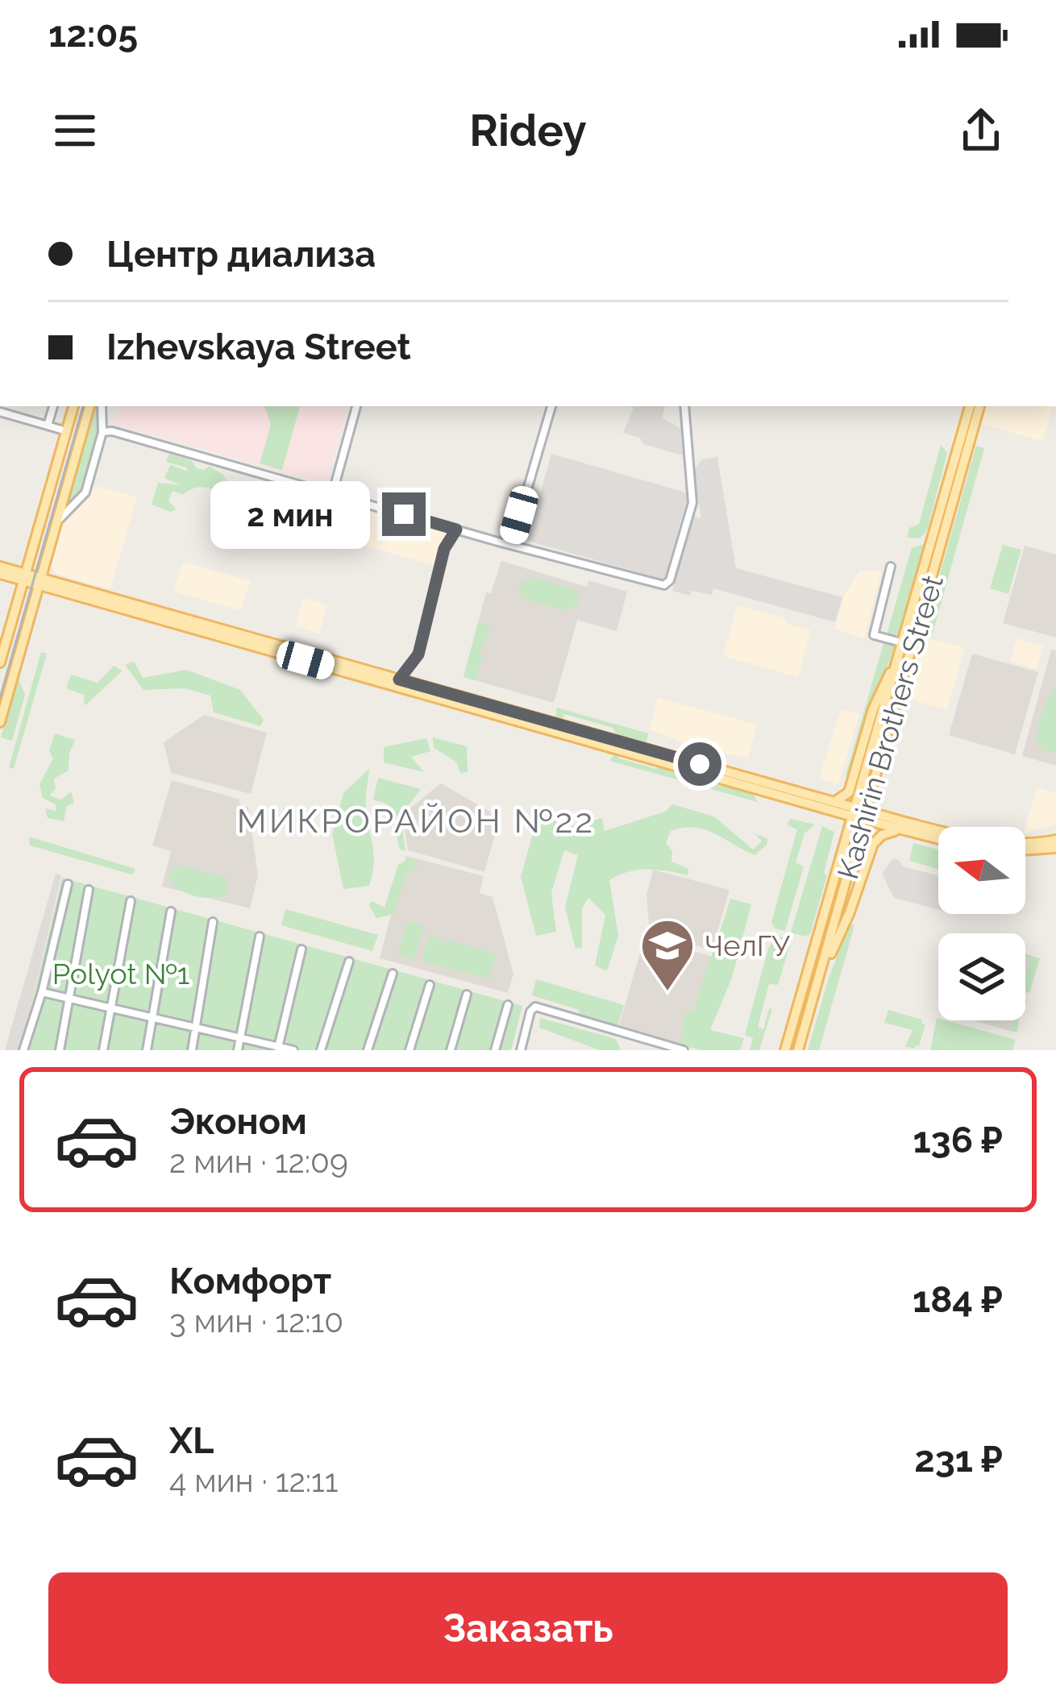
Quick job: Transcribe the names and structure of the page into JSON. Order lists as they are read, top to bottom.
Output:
{
  "streets": {
    "main road": ["Kashirin Brothers Street"]
  },
  "districts": ["МИКРОРАЙОН №22"],
  "parks": ["Polyot №1"],
  "places": {
    "school or university": ["ЧелГУ"]
  },
  "north": "left",
  "page": {
    "status": "12:05",
    "header": "Ridey",
    "banner": ["Центр диализа", "Izhevskaya Street"],
    "bubble": "2 мин",
    "list": [
      {
        "name": "Эконом",
        "note": "2 мин · 12:09",
        "value": "136 ₽"
      },
      {
        "name": "Комфорт",
        "note": "3 мин · 12:10",
        "value": "184 ₽"
      },
      {
        "name": "XL",
        "note": "4 мин · 12:11",
        "value": "231 ₽"
      }
    ],
    "buttons": "Заказать"
  }
}
